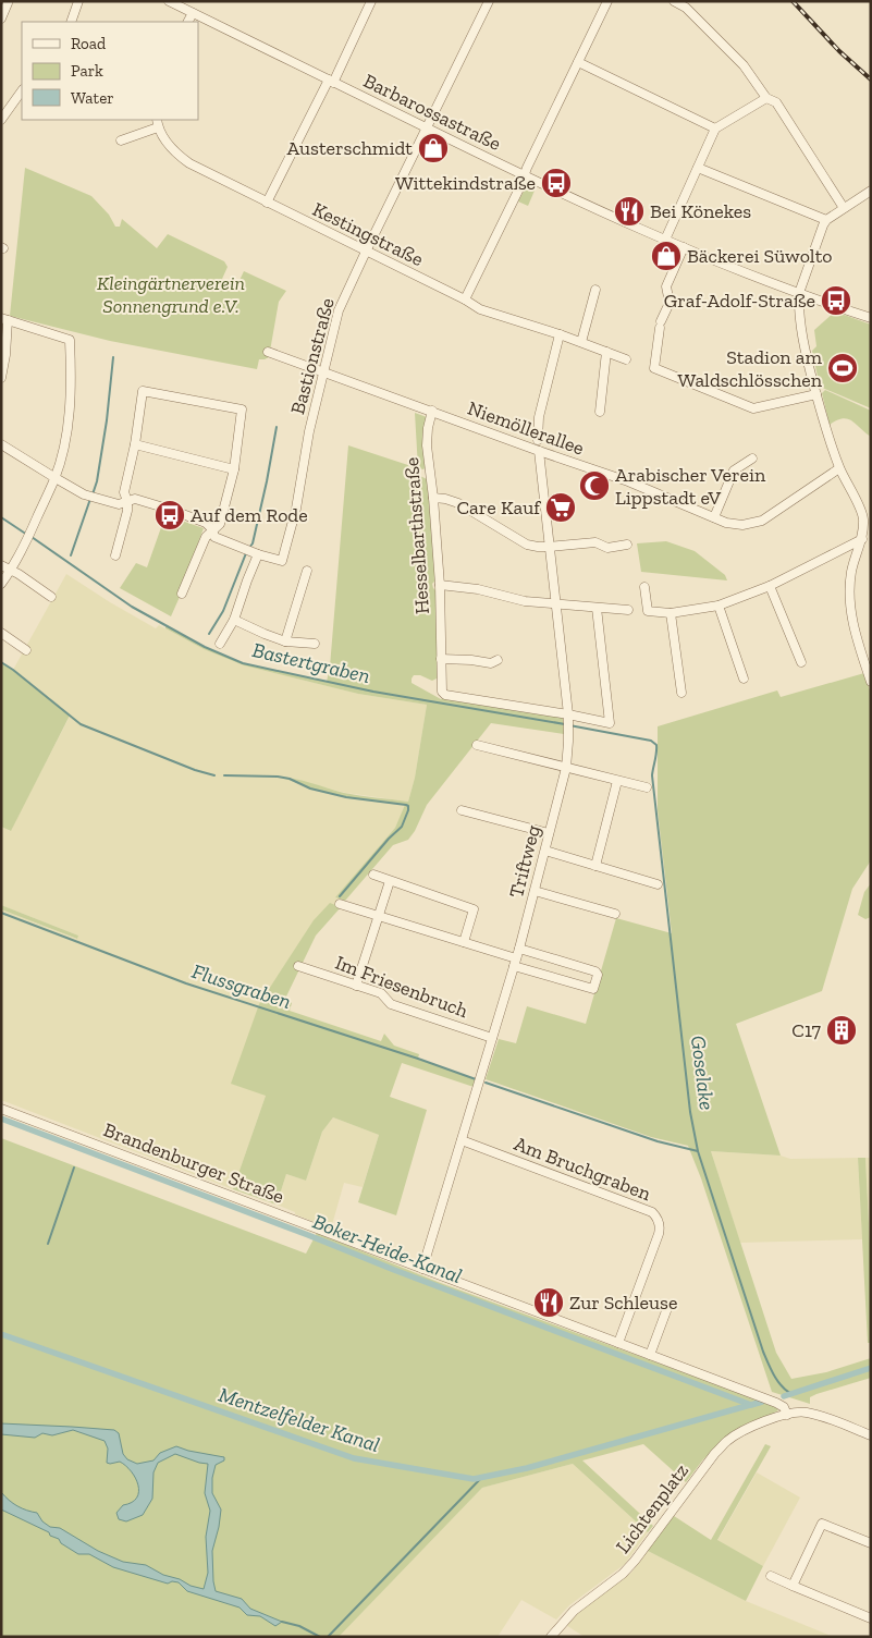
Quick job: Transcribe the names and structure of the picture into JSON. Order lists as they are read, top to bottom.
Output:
{
  "streets": {
    "street": [
      "Barbarossastraße",
      "Kestingstraße",
      "Bastionstraße",
      "Niemöllerallee",
      "Hesselbarthstraße",
      "Triftweg",
      "Im Friesenbruch",
      "Brandenburger Straße",
      "Am Bruchgraben",
      "Lichtenplatz"
    ]
  },
  "crossings": [
    ["Barbarossastraße", "Bastionstraße"],
    ["Kestingstraße", "Bastionstraße"],
    ["Bastionstraße", "Niemöllerallee"],
    ["Niemöllerallee", "Hesselbarthstraße"],
    ["Niemöllerallee", "Triftweg"],
    ["Hesselbarthstraße", "Triftweg"],
    ["Triftweg", "Im Friesenbruch"],
    ["Triftweg", "Brandenburger Straße"],
    ["Triftweg", "Am Bruchgraben"],
    ["Brandenburger Straße", "Am Bruchgraben"],
    ["Brandenburger Straße", "Lichtenplatz"]
  ],
  "water": [
    "Bastertgraben",
    "Flussgraben",
    "Goselake",
    "Boker-Heide-Kanal",
    "Mentzelfelder Kanal"
  ],
  "parks": ["Kleingärtnerverein Sonnengrund e.V."],
  "places": {
    "shop": ["Austerschmidt", "Bäckerei Süwolto"],
    "bus stop": ["Wittekindstraße", "Graf-Adolf-Straße", "Auf dem Rode"],
    "restaurant": ["Bei Könekes", "Zur Schleuse"],
    "sports": ["Stadion am Waldschlösschen"],
    "mosque": ["Arabischer Verein Lippstadt eV"],
    "supermarket": ["Care Kauf"],
    "building": ["C17"]
  },
  "legend": ["Road", "Park", "Water"]
}
